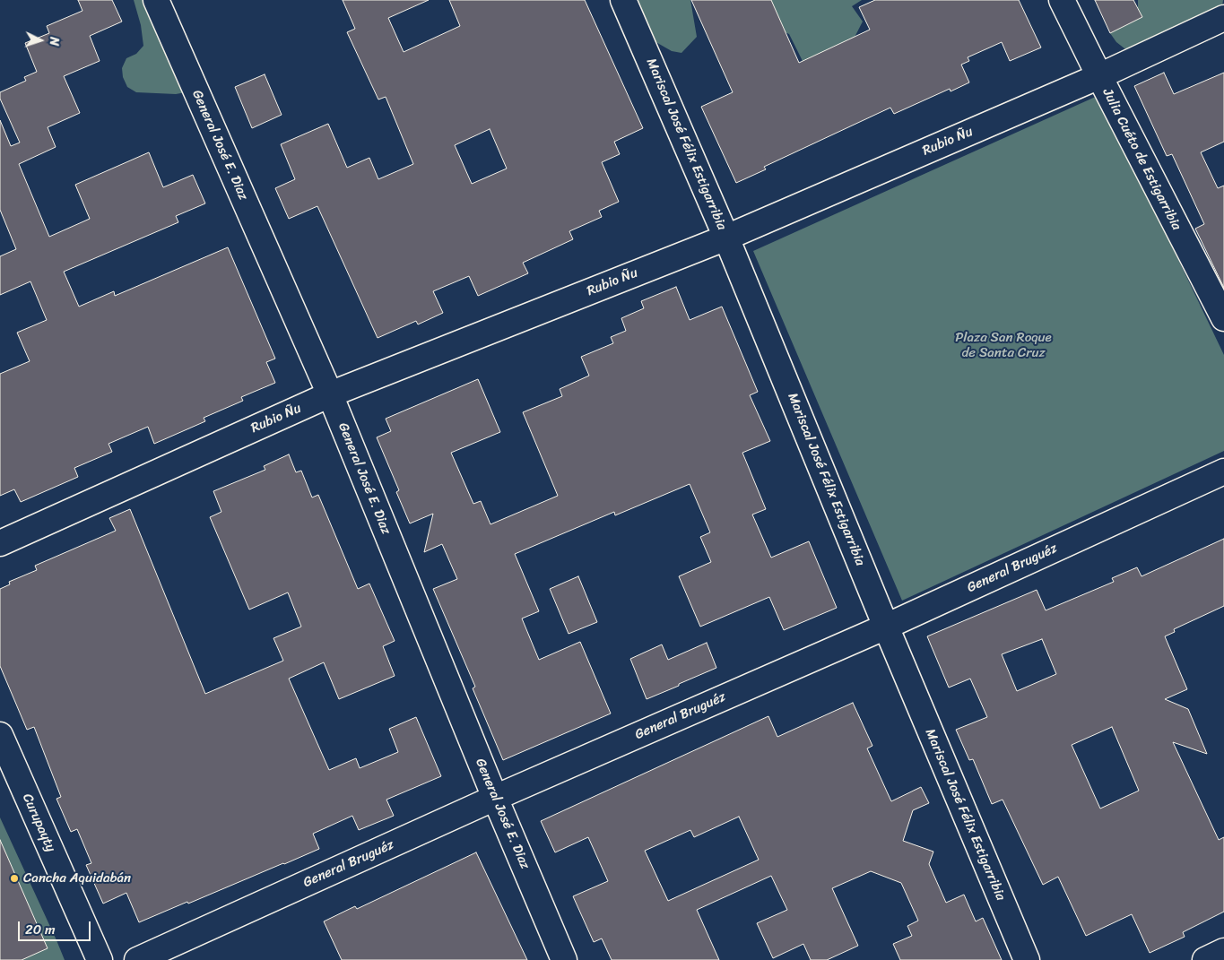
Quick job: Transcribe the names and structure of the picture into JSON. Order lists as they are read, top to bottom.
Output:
{
  "streets": {
    "street": [
      "Rubio Ñu",
      "Mariscal José Félix Estigarribia",
      "General José E. Diaz",
      "Julia Cuéto de Estigarribia",
      "General Bruguéz",
      "Curupayty"
    ]
  },
  "crossings": [
    ["Rubio Ñu", "Mariscal José Félix Estigarribia"],
    ["Rubio Ñu", "General José E. Diaz"],
    ["Rubio Ñu", "Julia Cuéto de Estigarribia"],
    ["Mariscal José Félix Estigarribia", "General Bruguéz"],
    ["General José E. Diaz", "General Bruguéz"]
  ],
  "parks": ["Plaza San Roque de Santa Cruz"],
  "places": ["Cancha Aquidabán"],
  "scale_bar": "20 m",
  "north": "right"
}
